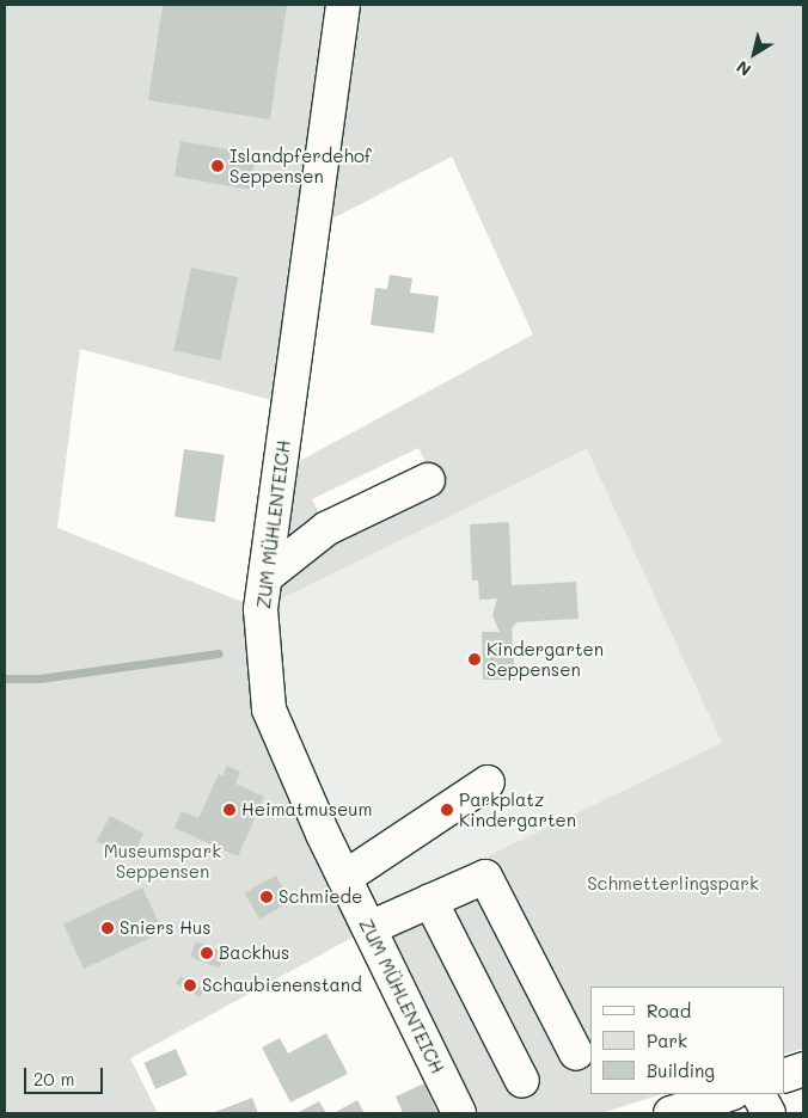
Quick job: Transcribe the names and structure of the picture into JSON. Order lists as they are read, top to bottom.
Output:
{
  "streets": {
    "street": ["ZUM MÜHLENTEICH"]
  },
  "parks": ["Museumspark Seppensen", "Schmetterlingspark"],
  "places": [
    "Islandpferdehof Seppensen",
    "Kindergarten Seppensen",
    "Heimatmuseum",
    "Parkplatz Kindergarten",
    "Schmiede",
    "Sniers Hus",
    "Backhus",
    "Schaubienenstand"
  ],
  "legend": ["Road", "Park", "Building"],
  "scale_bar": "20 m",
  "north": "bottom left"
}
